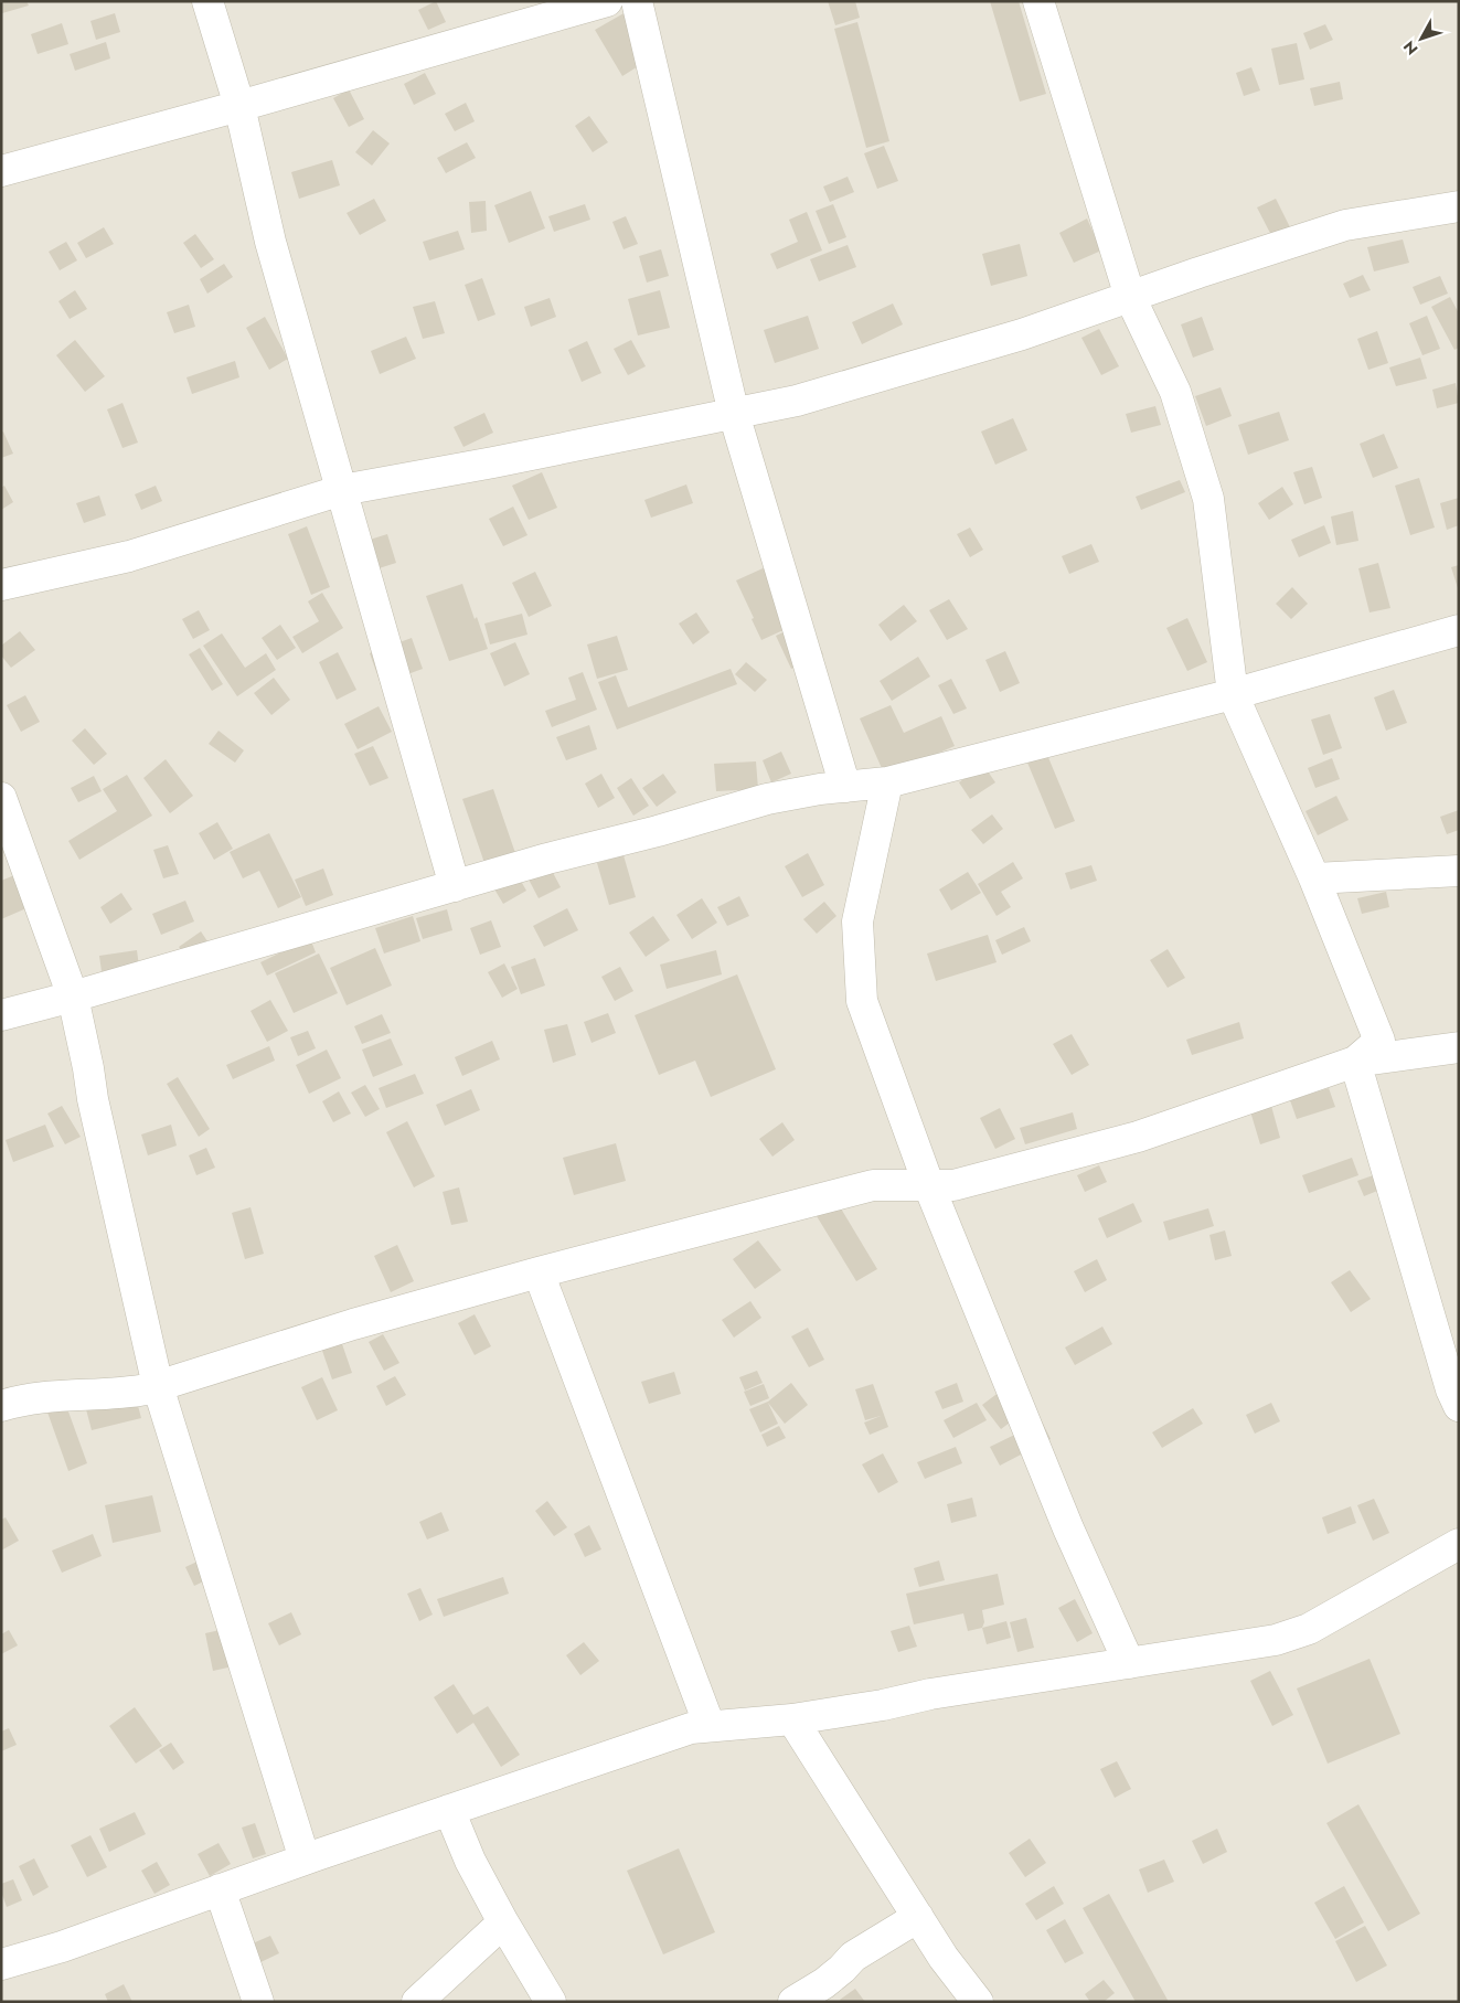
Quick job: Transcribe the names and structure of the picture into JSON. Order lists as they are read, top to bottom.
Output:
{
  "north": "bottom left"
}
